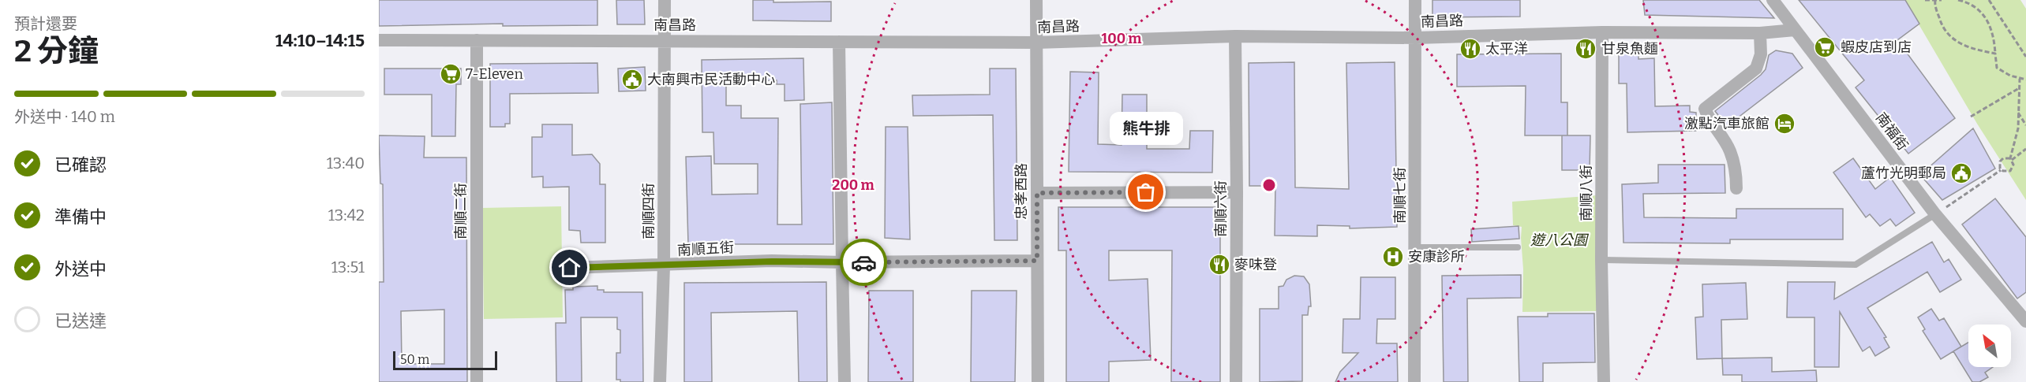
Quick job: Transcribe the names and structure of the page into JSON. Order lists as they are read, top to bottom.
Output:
{
  "streets": {
    "street": [
      "南昌路",
      "南福街",
      "忠孝西路",
      "南順八街",
      "南順七街",
      "南順六街",
      "南順二街",
      "南順四街",
      "南順五街"
    ]
  },
  "crossings": [
    ["南昌路", "南福街"],
    ["南昌路", "忠孝西路"],
    ["南昌路", "南順八街"],
    ["南昌路", "南順七街"],
    ["南昌路", "南順六街"],
    ["南昌路", "南順二街"],
    ["南昌路", "南順四街"],
    ["忠孝西路", "南順五街"],
    ["南順四街", "南順五街"]
  ],
  "parks": ["遊八公園"],
  "places": {
    "supermarket": ["蝦皮店到店", "7-Eleven"],
    "restaurant": ["太平洋", "甘泉魚麵", "麥味登"],
    "public building": ["大南興市民活動中心", "蘆竹光明郵局"],
    "hotel": ["激點汽車旅館"],
    "other": ["熊牛排"],
    "hospital": ["安康診所"]
  },
  "scale_bar": "50 m",
  "north": "top left",
  "page": {
    "heading": ["2 分鐘", "預計還要", "14:10–14:15"],
    "bar": "外送中 · 140 m",
    "bubble": "熊牛排",
    "list": [
      ["已確認", "13:40"],
      ["準備中", "13:42"],
      ["外送中", "13:51"],
      "已送達"
    ],
    "scale": "50 m"
  },
  "rings": ["100 m", "200 m"]
}
